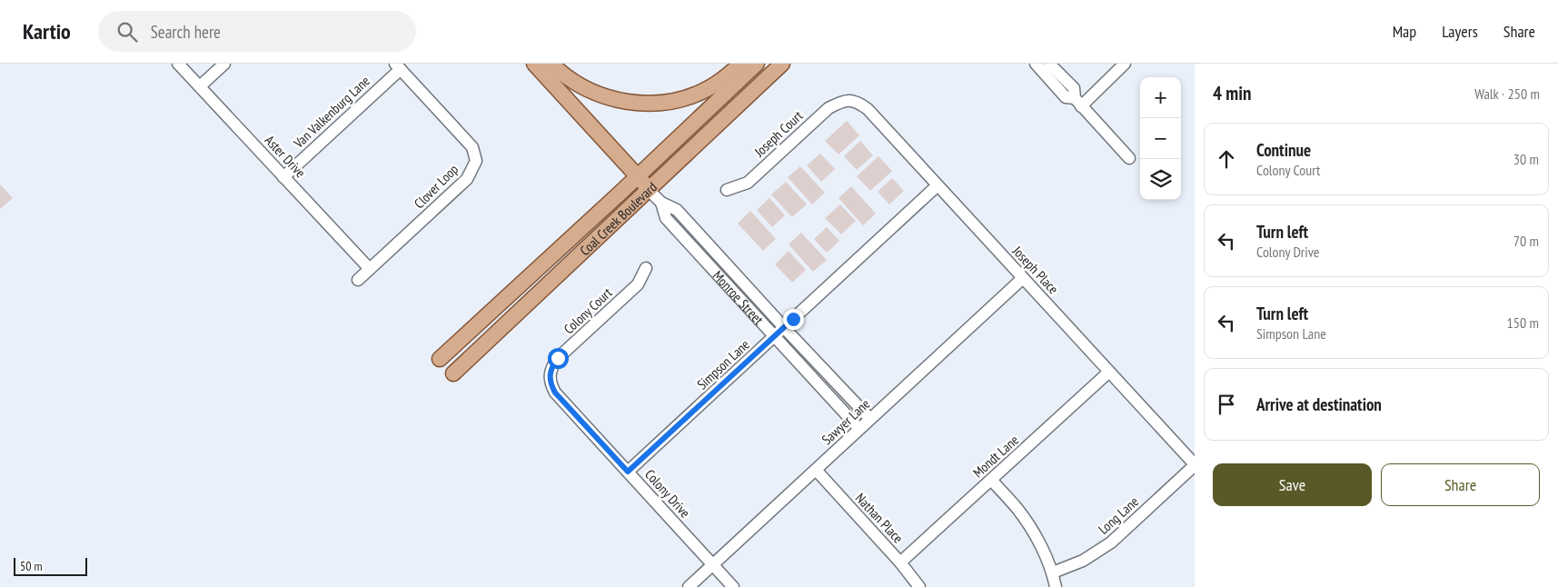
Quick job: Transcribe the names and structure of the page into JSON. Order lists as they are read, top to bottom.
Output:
{
  "streets": {
    "main road": ["Coal Creek Boulevard", "Monroe Street"],
    "street": [
      "Van Valkenburg Lane",
      "Joseph Court",
      "Aster Drive",
      "Clover Loop",
      "Joseph Place",
      "Colony Court",
      "Simpson Lane",
      "Sawyer Lane",
      "Mondt Lane",
      "Colony Drive",
      "Long Lane",
      "Nathan Place"
    ]
  },
  "crossings": [
    ["Van Valkenburg Lane", "Aster Drive"],
    ["Van Valkenburg Lane", "Clover Loop"],
    ["Joseph Court", "Joseph Place"],
    ["Aster Drive", "Clover Loop"],
    ["Coal Creek Boulevard", "Monroe Street"],
    ["Joseph Place", "Simpson Lane"],
    ["Joseph Place", "Sawyer Lane"],
    ["Joseph Place", "Mondt Lane"],
    ["Joseph Place", "Long Lane"],
    ["Monroe Street", "Simpson Lane"],
    ["Monroe Street", "Sawyer Lane"],
    ["Colony Court", "Colony Drive"],
    ["Simpson Lane", "Colony Drive"],
    ["Sawyer Lane", "Colony Drive"],
    ["Sawyer Lane", "Nathan Place"],
    ["Mondt Lane", "Nathan Place"]
  ],
  "scale_bar": "50 m",
  "page": {
    "header": "Kartio",
    "search": "Search here",
    "nav": ["Map", "Layers", "Share"],
    "heading": ["4 min", "Walk · 250 m"],
    "map_buttons": ["+", "−"],
    "list": [
      ["Continue", "Colony Court", "30 m"],
      ["Turn left", "Colony Drive", "70 m"],
      ["Turn left", "Simpson Lane", "150 m"],
      "Arrive at destination"
    ],
    "buttons": ["Save", "Share"],
    "scale": "50 m"
  }
}
